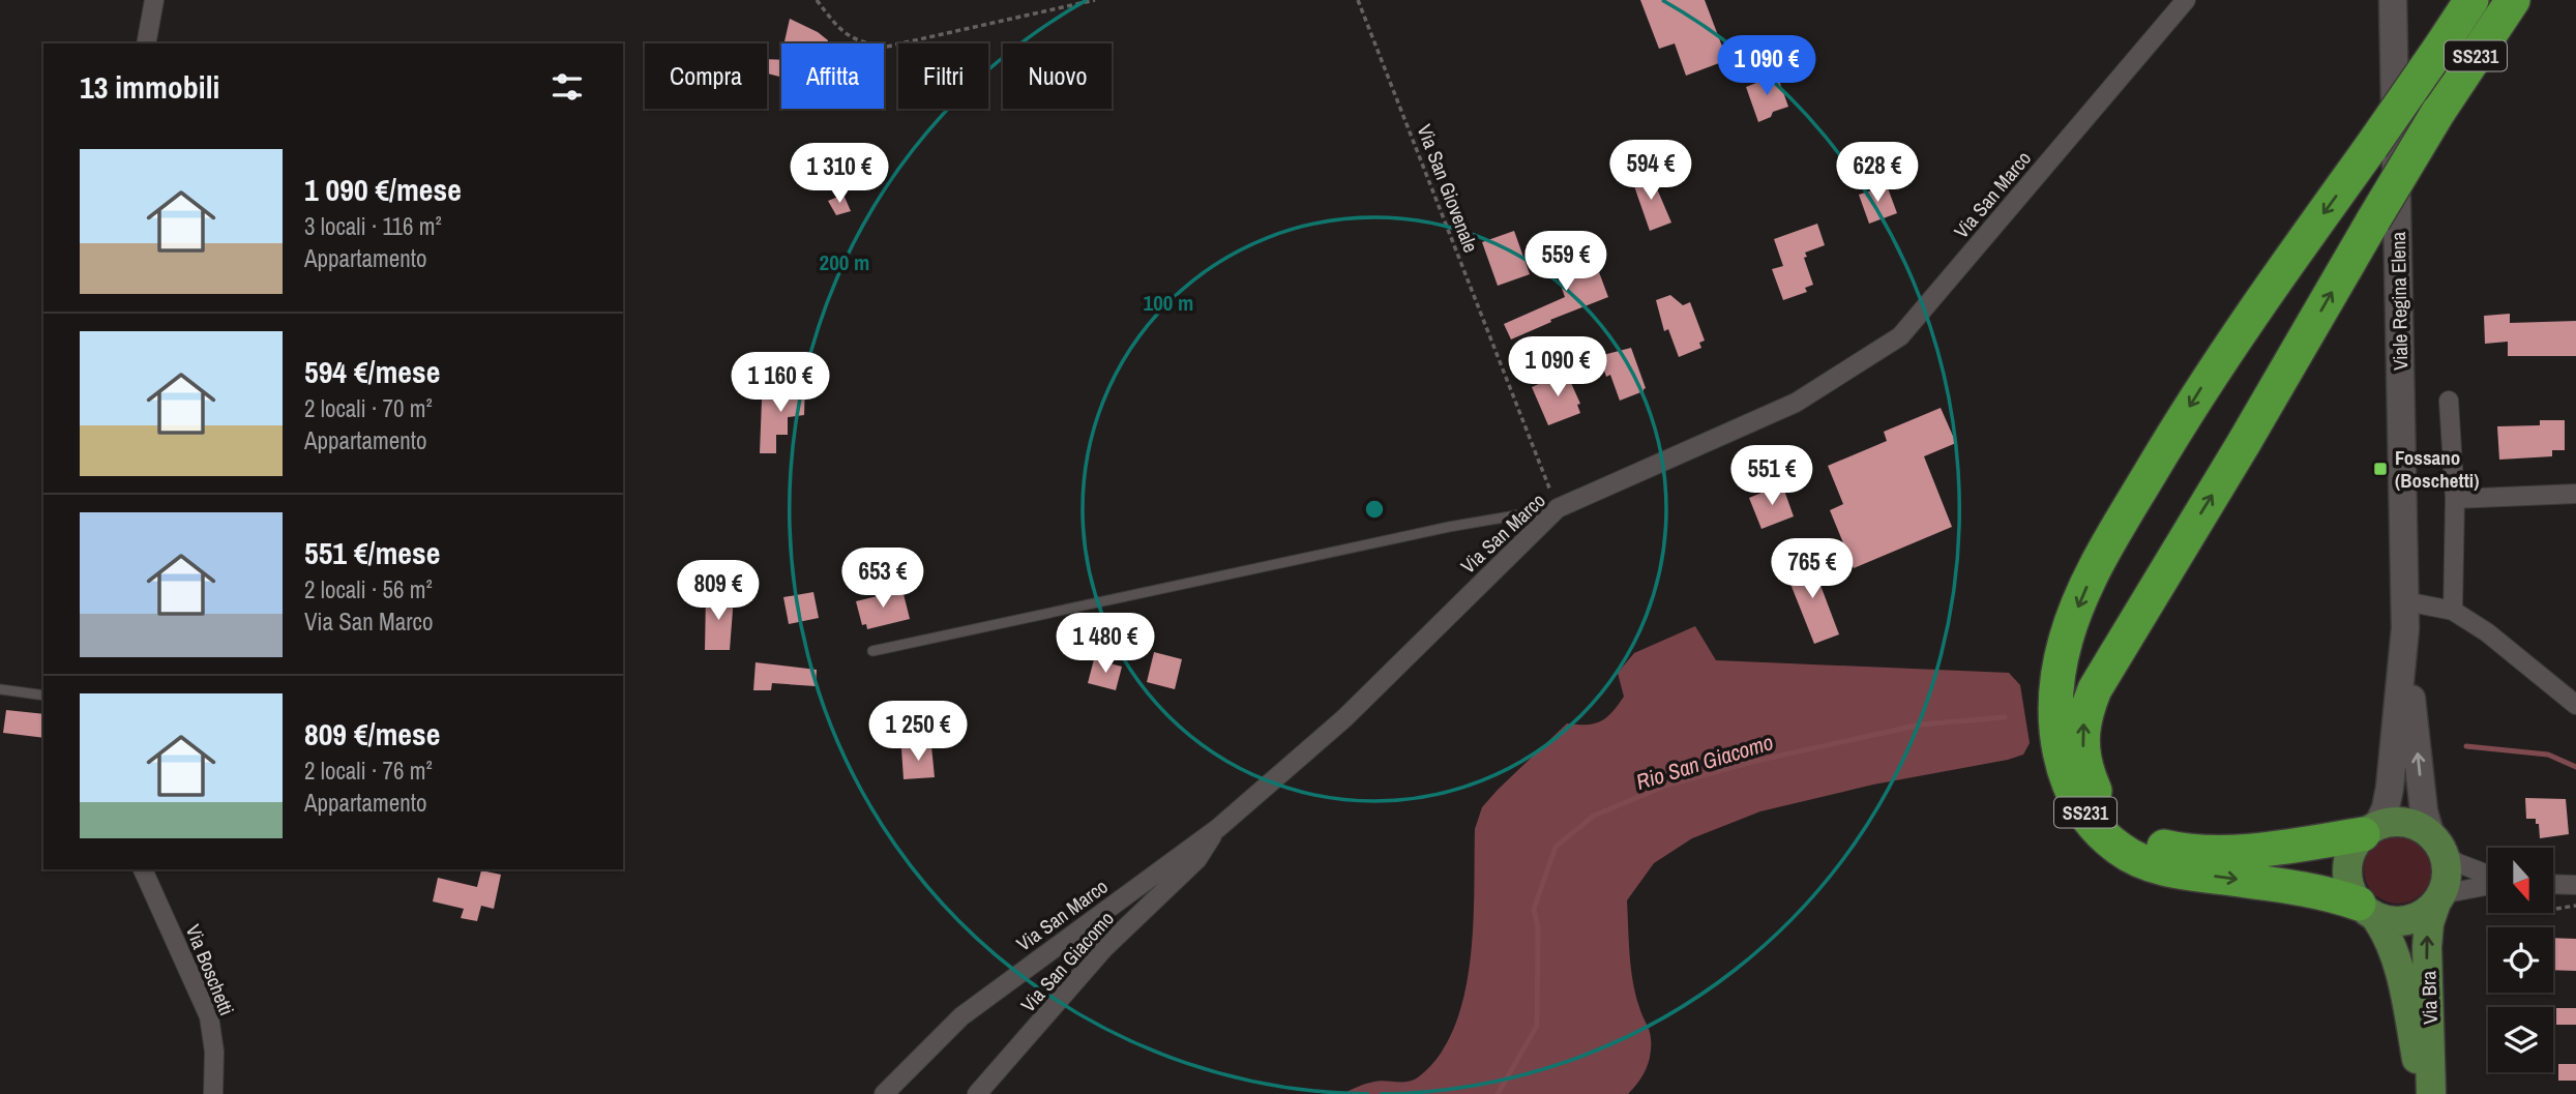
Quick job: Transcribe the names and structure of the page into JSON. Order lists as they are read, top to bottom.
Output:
{
  "streets": {
    "highway": ["SS231"],
    "main road": ["Viale Regina Elena", "Via Bra"],
    "street": ["Via San Marco", "Via San Giacomo", "Via Boschetti"],
    "path": ["Via San Giovenale"]
  },
  "crossings": [
    ["SS231", "Viale Regina Elena"],
    ["SS231", "Via Bra"],
    ["Via San Giovenale", "Via San Marco"],
    ["Via San Marco", "Via San Giacomo"],
    ["Viale Regina Elena", "Via Bra"]
  ],
  "water": ["Rio San Giacomo"],
  "places": {
    "transit": ["Fossano (Boschetti)"]
  },
  "north": "bottom",
  "page": {
    "price": [
      "1 090 €",
      "594 €",
      "628 €",
      "1 310 €",
      "559 €",
      "1 090 €",
      "1 160 €",
      "551 €",
      "765 €",
      "653 €",
      "809 €",
      "1 480 €",
      "1 250 €"
    ],
    "chip": [
      "Compra",
      "Affitta",
      "Filtri",
      "Nuovo"
    ],
    "heading": "13 immobili",
    "list": [
      {
        "name": "1 090 €/mese",
        "note": "3 locali · 116 m² · Appartamento"
      },
      {
        "name": "594 €/mese",
        "note": "2 locali · 70 m² · Appartamento"
      },
      {
        "name": "551 €/mese",
        "note": "2 locali · 56 m² · Via San Marco"
      },
      {
        "name": "809 €/mese",
        "note": "2 locali · 76 m² · Appartamento"
      }
    ]
  },
  "rings": ["200 m", "100 m"]
}
